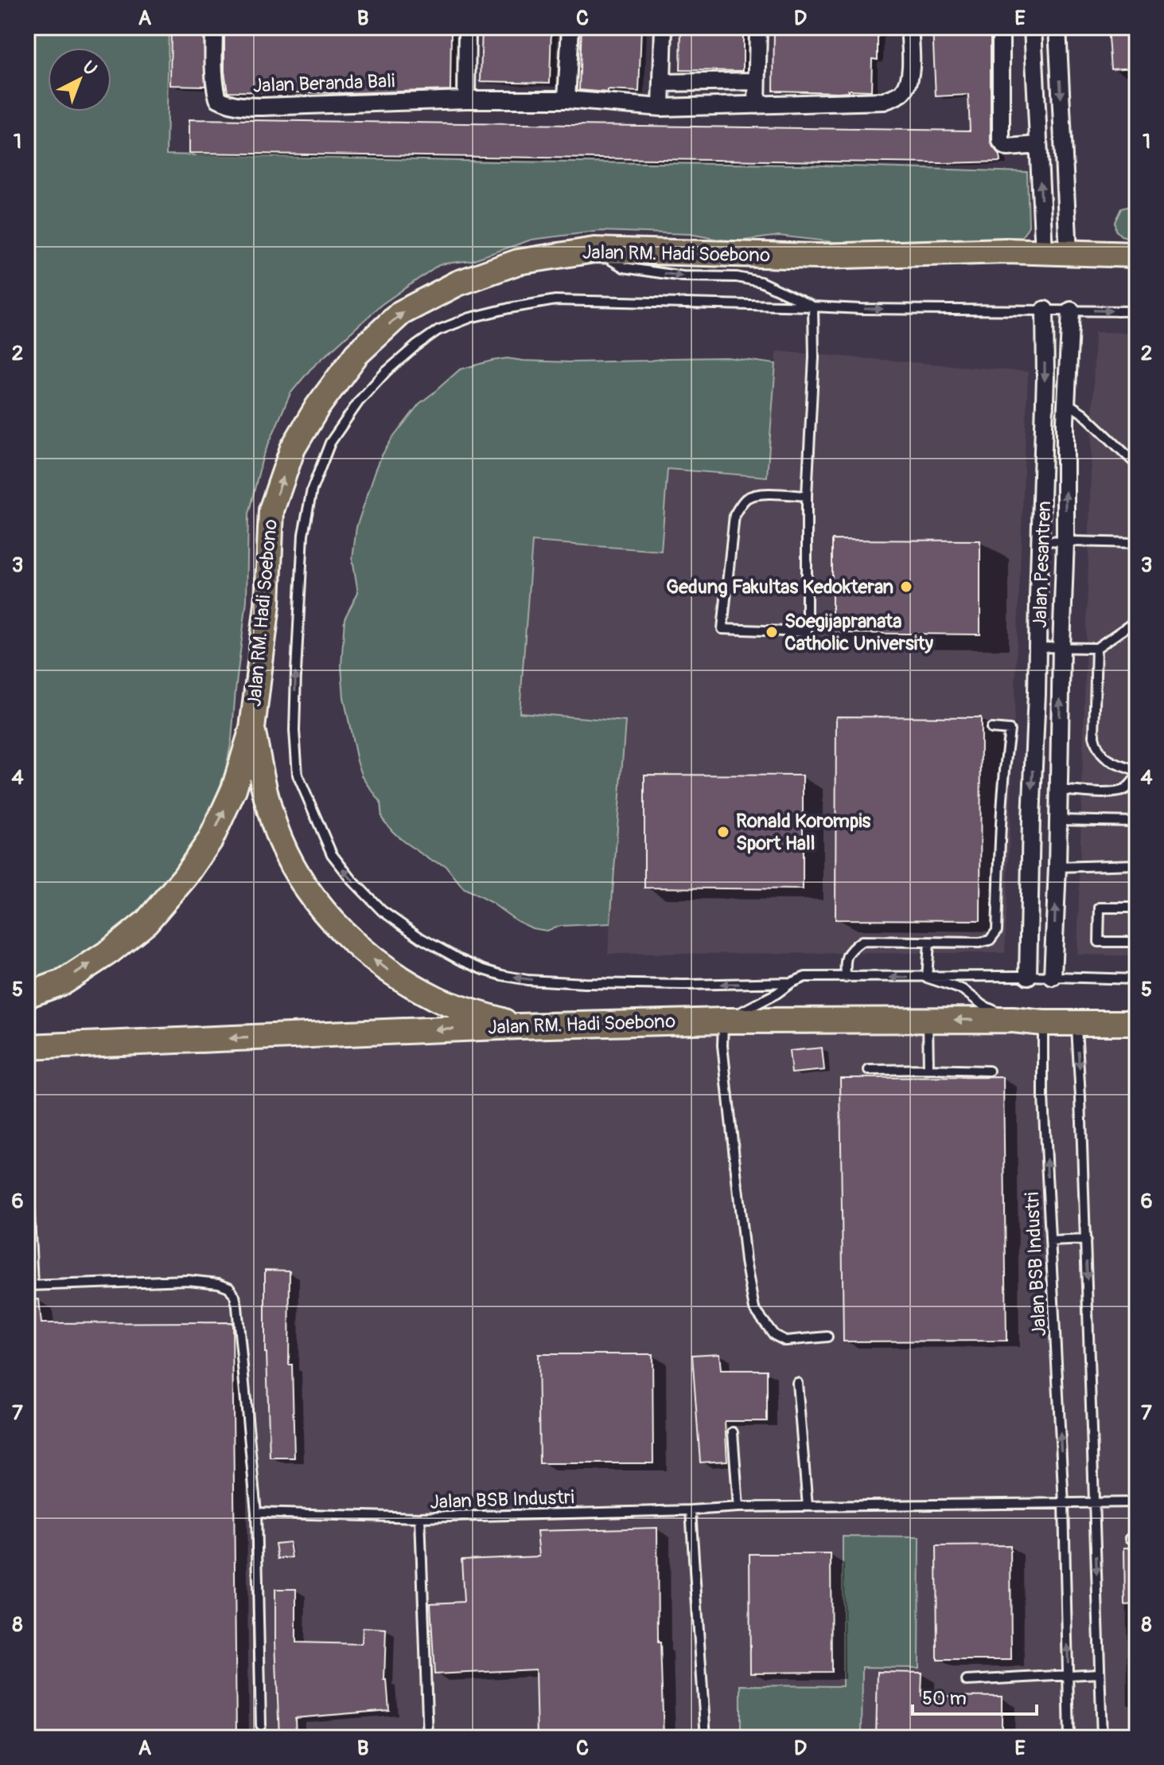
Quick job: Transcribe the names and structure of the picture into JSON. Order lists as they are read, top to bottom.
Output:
{
  "streets": {
    "main road": ["Jalan RM. Hadi Soebono"],
    "street": ["Jalan Beranda Bali", "Jalan Pesantren"],
    "lane": ["Jalan BSB Industri"]
  },
  "crossings": [
    ["Jalan RM. Hadi Soebono", "Jalan BSB Industri"]
  ],
  "places": ["Gedung Fakultas Kedokteran", "Soegijapranata Catholic University", "Ronald Korompis Sport Hall"],
  "scale_bar": "50 m",
  "north": "top right",
  "grid": {
    "columns": [
      "A",
      "B",
      "C",
      "D",
      "E"
    ],
    "rows": [
      "1",
      "2",
      "3",
      "4",
      "5",
      "6",
      "7",
      "8"
    ]
  }
}
